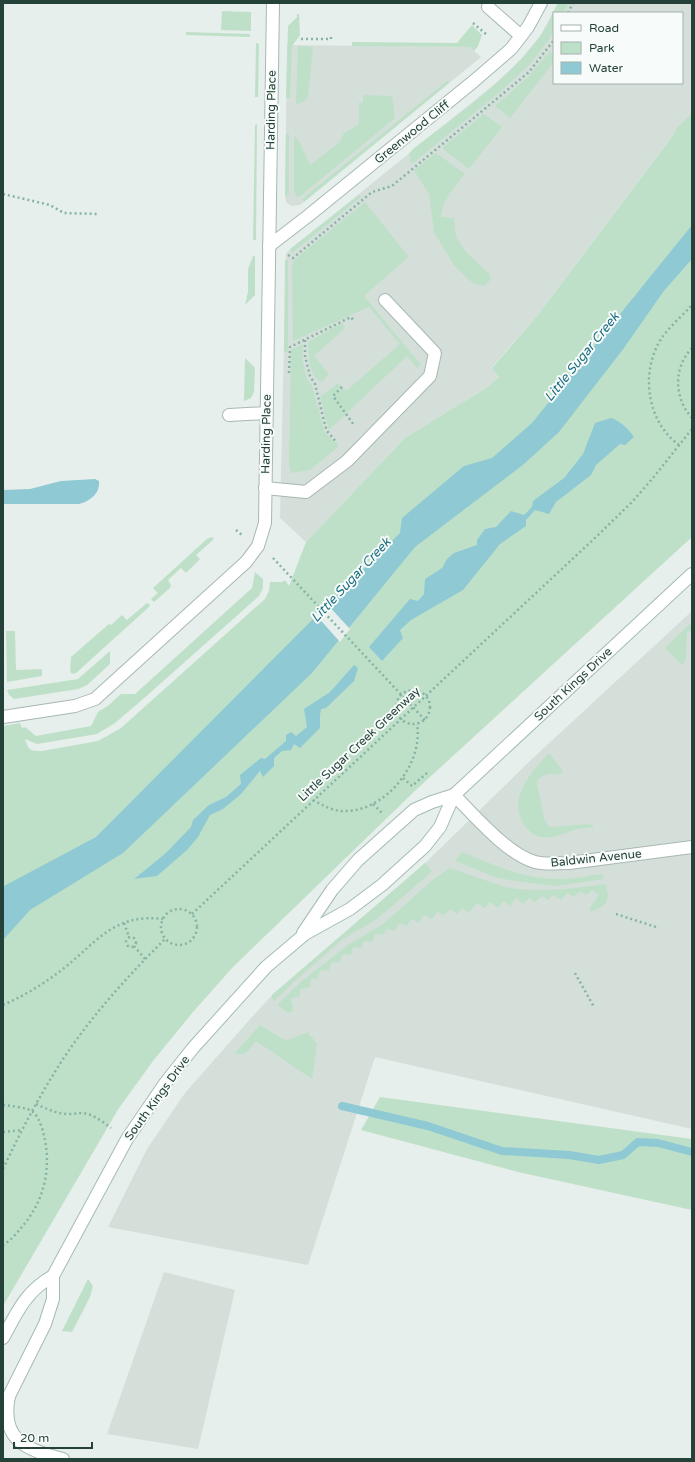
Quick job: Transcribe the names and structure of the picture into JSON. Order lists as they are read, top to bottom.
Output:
{
  "streets": {
    "street": [
      "Harding Place",
      "Greenwood Cliff",
      "South Kings Drive",
      "Baldwin Avenue"
    ],
    "path": ["Little Sugar Creek Greenway"]
  },
  "crossings": [
    ["Harding Place", "Greenwood Cliff"],
    ["South Kings Drive", "Baldwin Avenue"]
  ],
  "water": ["Little Sugar Creek"],
  "legend": ["Road", "Park", "Water"],
  "scale_bar": "20 m"
}
